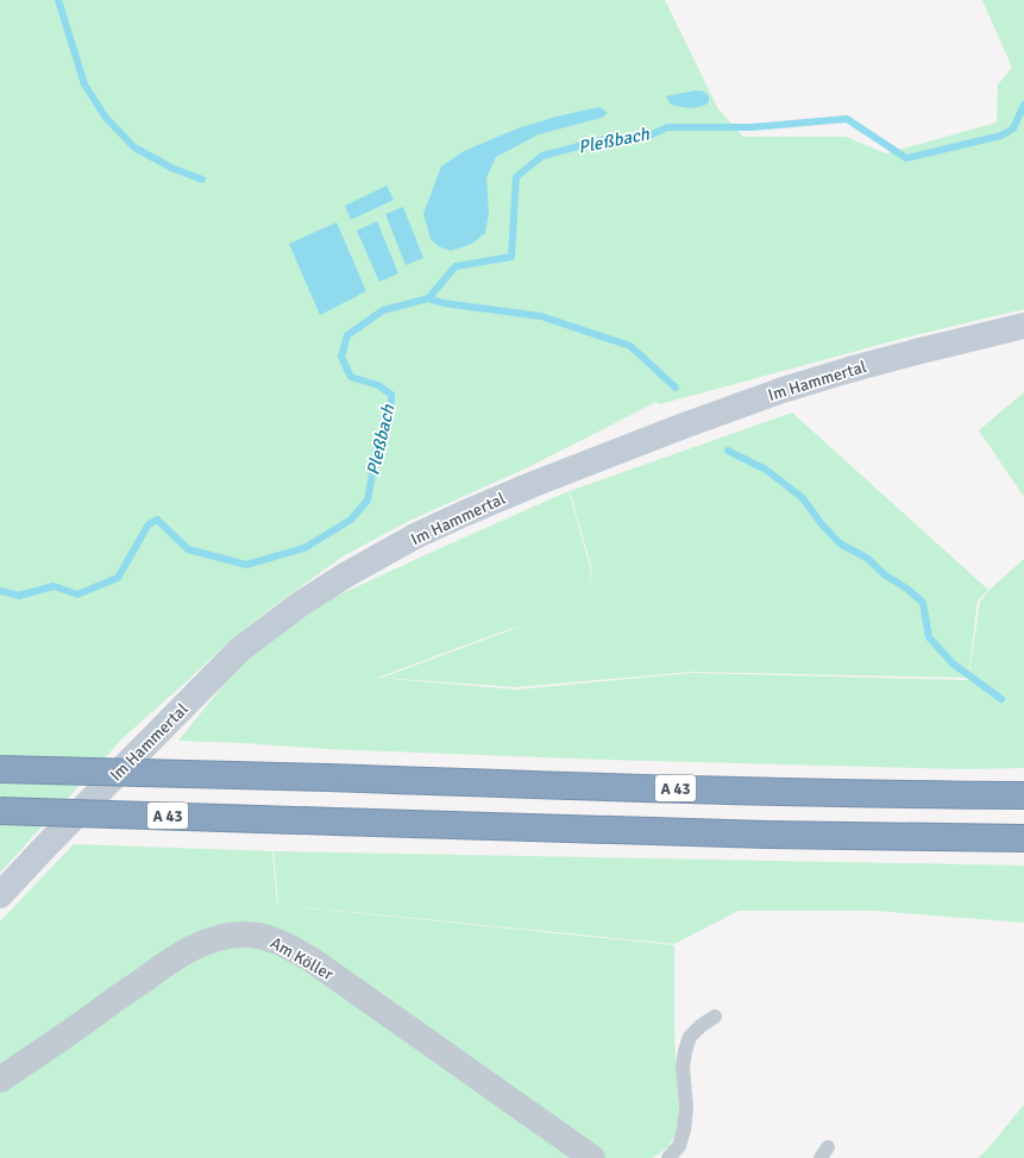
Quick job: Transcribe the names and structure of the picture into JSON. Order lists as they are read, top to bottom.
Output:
{
  "streets": {
    "highway": ["A 43"],
    "main road": ["Im Hammertal"],
    "street": ["Am Köller"]
  },
  "water": ["Pleßbach"]
}
